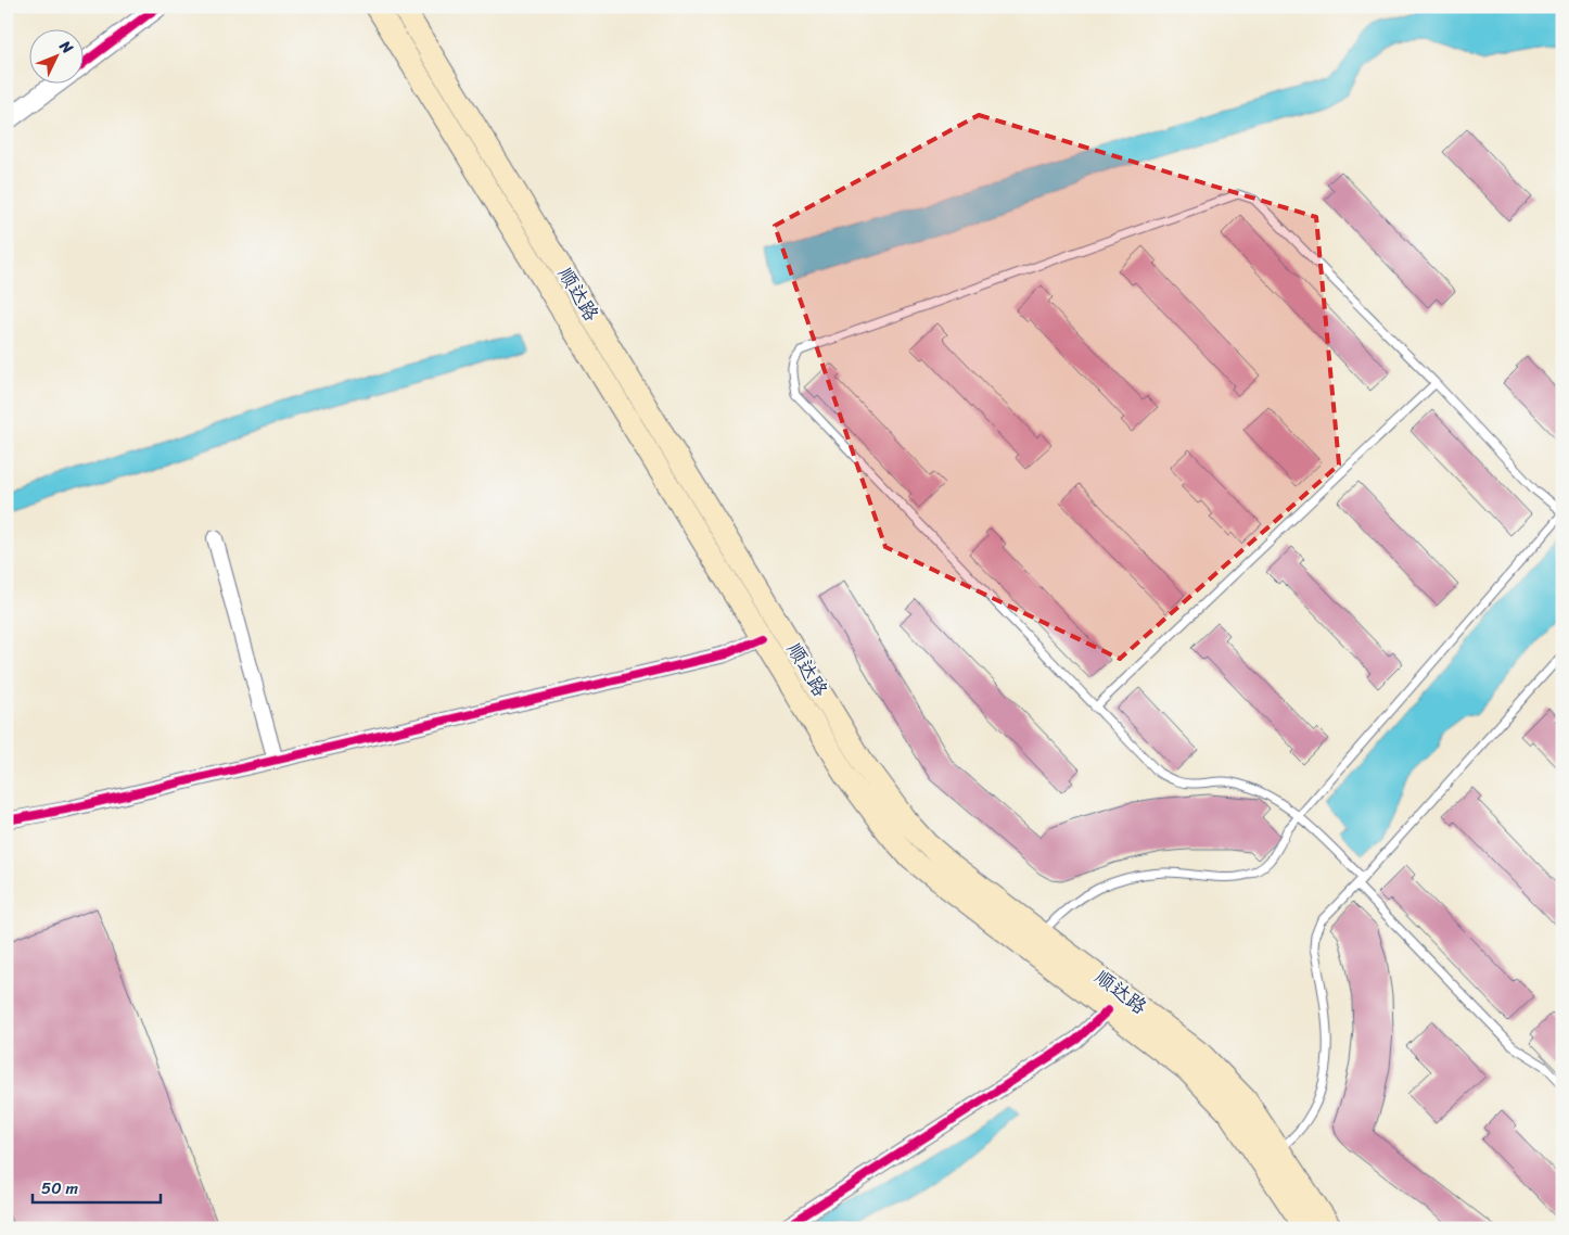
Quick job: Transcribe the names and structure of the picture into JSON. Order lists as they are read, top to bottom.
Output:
{
  "streets": {
    "main road": ["顺达路"]
  },
  "scale_bar": "50 m",
  "north": "top right"
}
